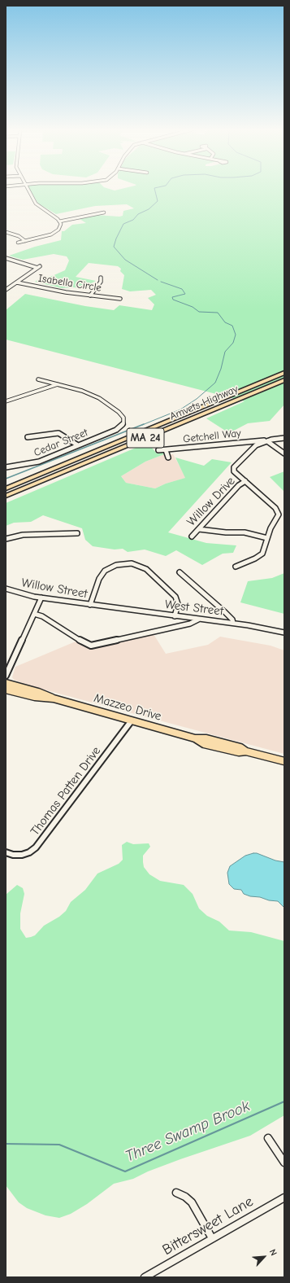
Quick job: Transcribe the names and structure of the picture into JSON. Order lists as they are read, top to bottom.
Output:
{
  "streets": {
    "highway": ["Amvets Highway", "MA 24"],
    "main road": ["Mazzeo Drive"],
    "street": [
      "Isabella Circle",
      "Getchell Way",
      "Cedar Street",
      "Willow Drive",
      "Willow Street",
      "West Street",
      "Thomas Patten Drive",
      "Bittersweet Lane"
    ]
  },
  "crossings": [
    ["Willow Street", "West Street"],
    ["Mazzeo Drive", "Thomas Patten Drive"]
  ],
  "water": ["Three Swamp Brook"],
  "north": "top right"
}
